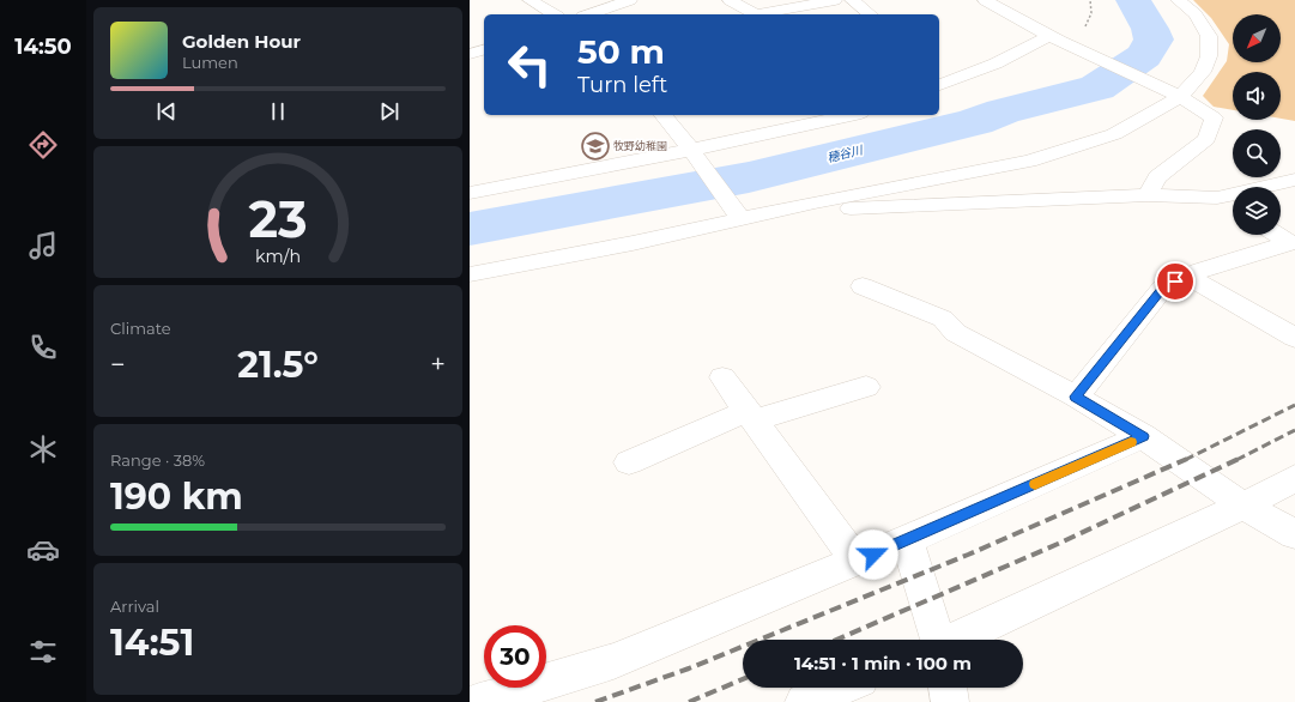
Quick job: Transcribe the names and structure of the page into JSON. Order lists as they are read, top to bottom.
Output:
{
  "water": ["穂谷川"],
  "places": {
    "school or university": ["牧野幼稚園"]
  },
  "north": "bottom left",
  "page": {
    "tabs": "14:50",
    "turn": ["50 m", "Turn left"],
    "song": ["Golden Hour", "Lumen"],
    "tile": [
      "Climate",
      ["Range · 38%", "190 km"],
      ["Arrival", "14:51"]
    ],
    "heat": ["−", "21.5°", "+"],
    "limit": "30",
    "trip": "14:51 · 1 min · 100 m",
    "gauge": ["23", "km/h"]
  }
}
